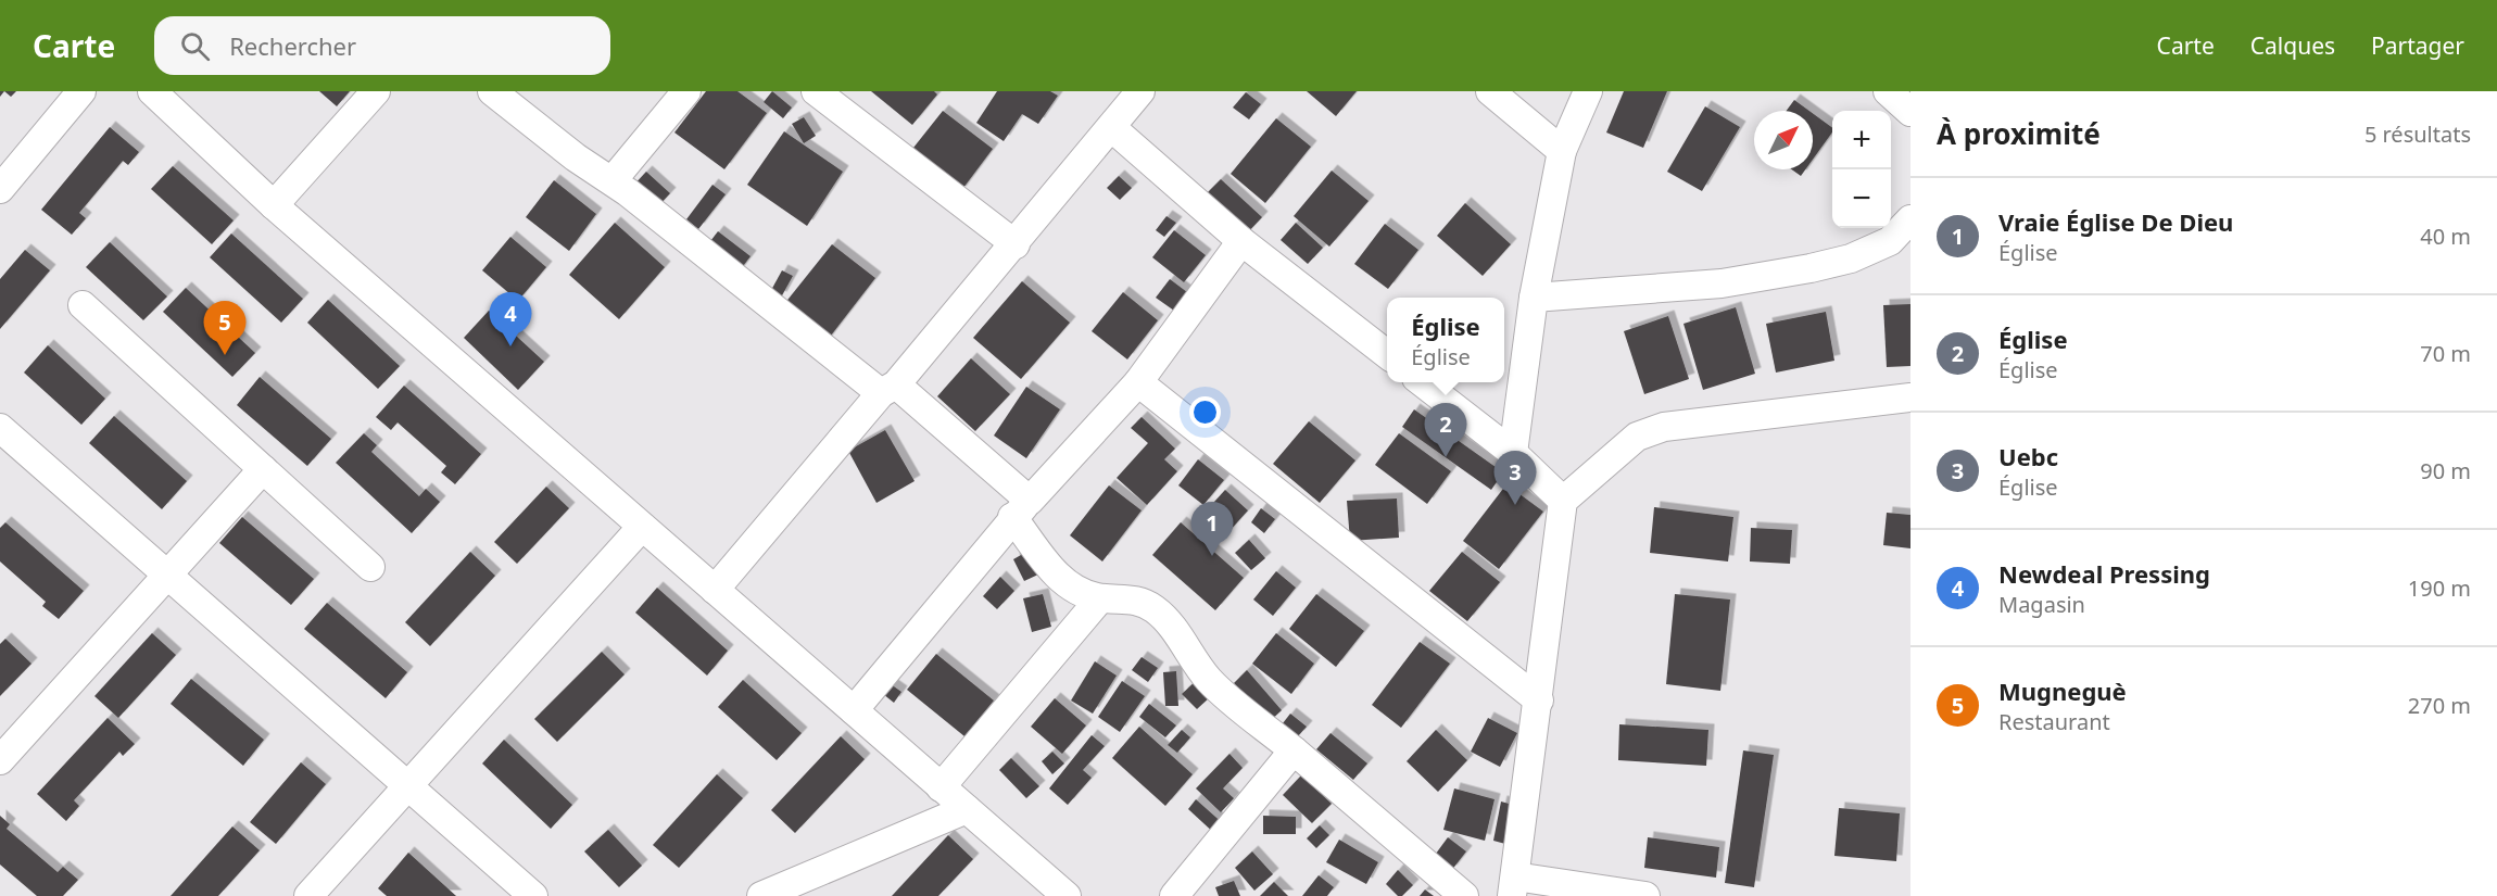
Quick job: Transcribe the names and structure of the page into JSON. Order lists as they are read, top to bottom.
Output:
{
  "north": "top right",
  "page": {
    "header": "Carte",
    "search": "Rechercher",
    "nav": ["Carte", "Calques", "Partager"],
    "heading": ["À proximité", "5 résultats"],
    "map_buttons": ["+", "−"],
    "list": [
      {
        "mark": "1",
        "name": "Vraie Église De Dieu",
        "note": "Église",
        "value": "40 m"
      },
      {
        "mark": "2",
        "name": "Église",
        "note": "Église",
        "value": "70 m"
      },
      {
        "mark": "3",
        "name": "Uebc",
        "note": "Église",
        "value": "90 m"
      },
      {
        "mark": "4",
        "name": "Newdeal Pressing",
        "note": "Magasin",
        "value": "190 m"
      },
      {
        "mark": "5",
        "name": "Mugneguè",
        "note": "Restaurant",
        "value": "270 m"
      }
    ],
    "pins": [
      "4",
      "5",
      "2",
      "3",
      "1"
    ],
    "popup": ["Église", "Église"]
  }
}
